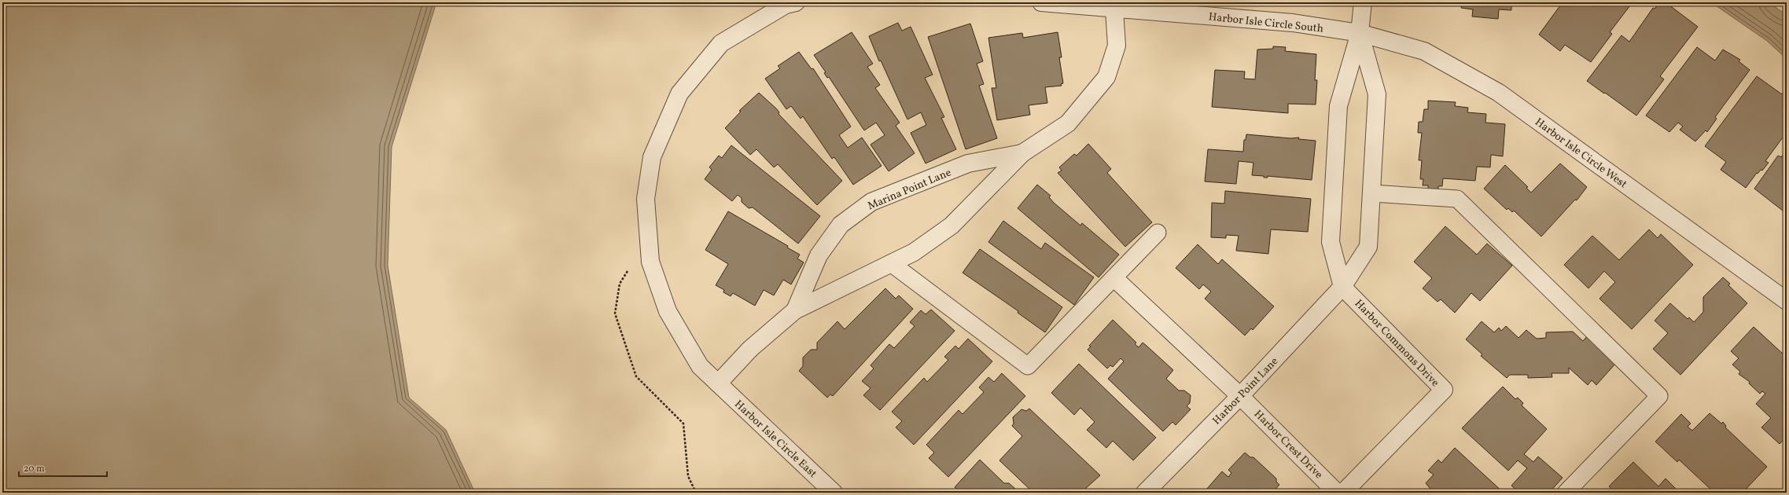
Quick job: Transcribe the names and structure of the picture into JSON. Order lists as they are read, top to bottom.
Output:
{
  "streets": {
    "street": [
      "Harbor Isle Circle South",
      "Harbor Isle Circle West",
      "Marina Point Lane",
      "Harbor Commons Drive",
      "Harbor Point Lane",
      "Harbor Isle Circle East",
      "Harbor Crest Drive"
    ]
  },
  "crossings": [
    ["Harbor Isle Circle South", "Harbor Isle Circle West"],
    ["Harbor Isle Circle South", "Marina Point Lane"],
    ["Harbor Isle Circle South", "Harbor Commons Drive"],
    ["Harbor Isle Circle West", "Harbor Commons Drive"],
    ["Marina Point Lane", "Harbor Isle Circle East"],
    ["Harbor Commons Drive", "Harbor Point Lane"],
    ["Harbor Point Lane", "Harbor Crest Drive"]
  ],
  "scale_bar": "20 m"
}
